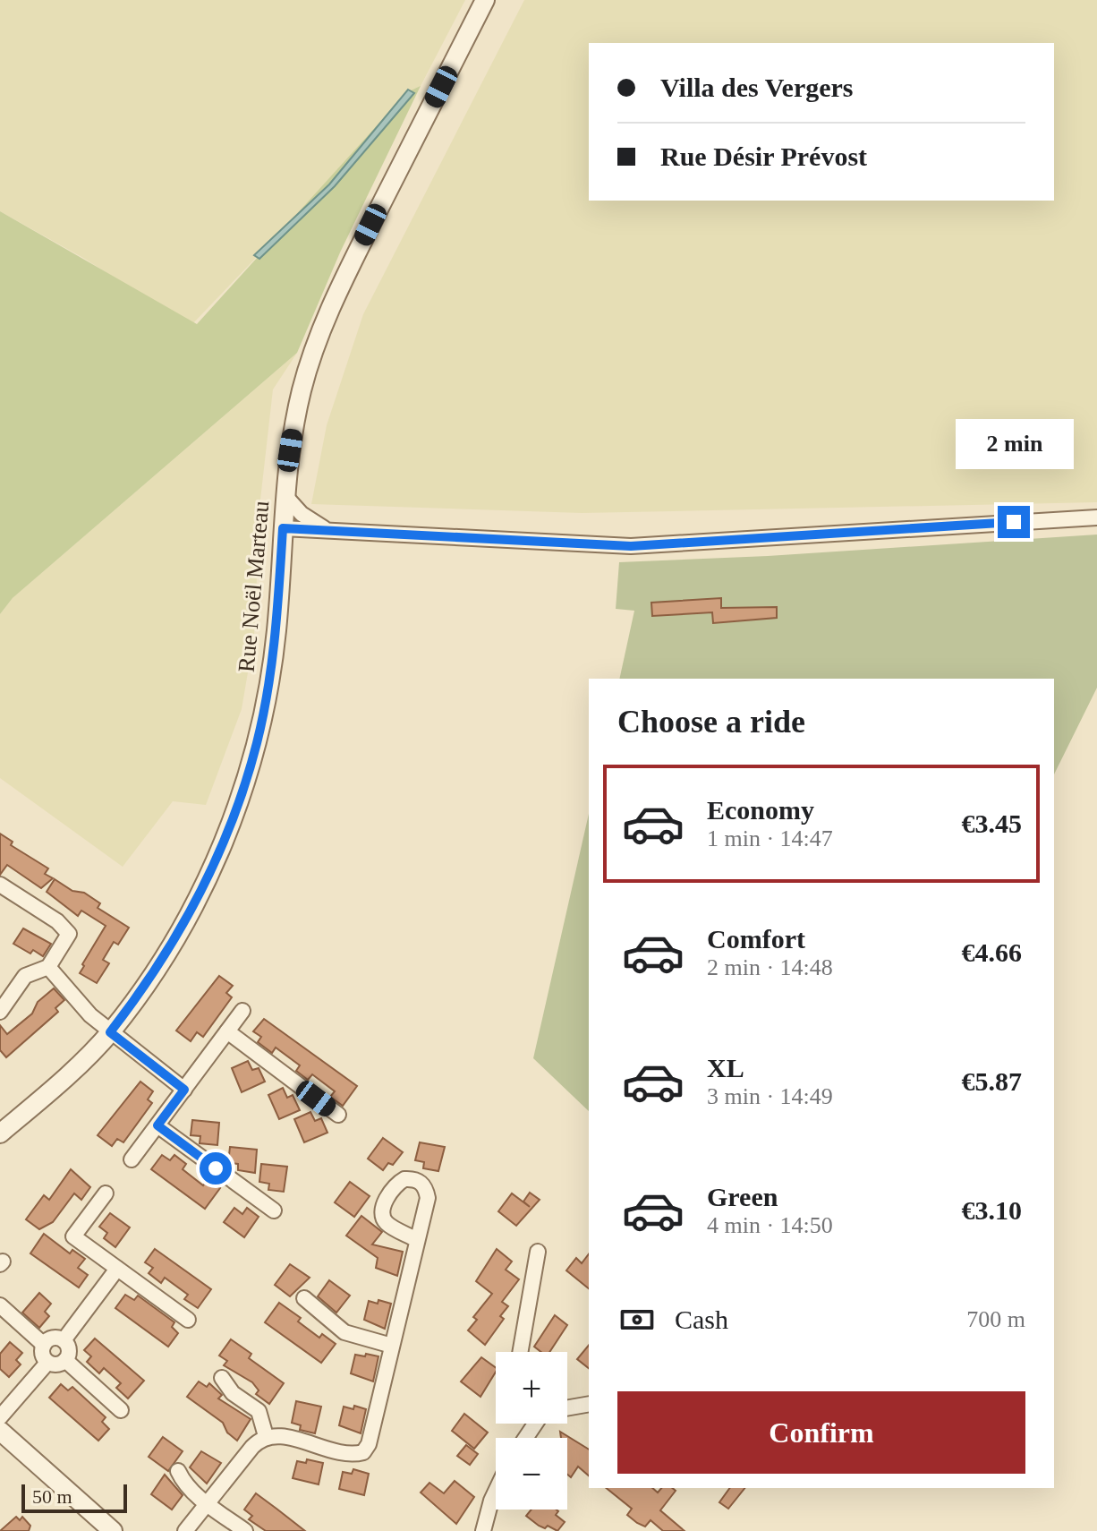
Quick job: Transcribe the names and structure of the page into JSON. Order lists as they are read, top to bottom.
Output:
{
  "streets": {
    "street": ["Rue Noël Marteau"]
  },
  "scale_bar": "50 m",
  "page": {
    "banner": ["Villa des Vergers", "Rue Désir Prévost"],
    "bubble": "2 min",
    "heading": "Choose a ride",
    "list": [
      {
        "name": "Economy",
        "note": "1 min · 14:47",
        "value": "€3.45"
      },
      {
        "name": "Comfort",
        "note": "2 min · 14:48",
        "value": "€4.66"
      },
      {
        "name": "XL",
        "note": "3 min · 14:49",
        "value": "€5.87"
      },
      {
        "name": "Green",
        "note": "4 min · 14:50",
        "value": "€3.10"
      }
    ],
    "pay": ["Cash", "700 m"],
    "map_buttons": ["+", "−"],
    "buttons": "Confirm",
    "scale": "50 m"
  }
}
